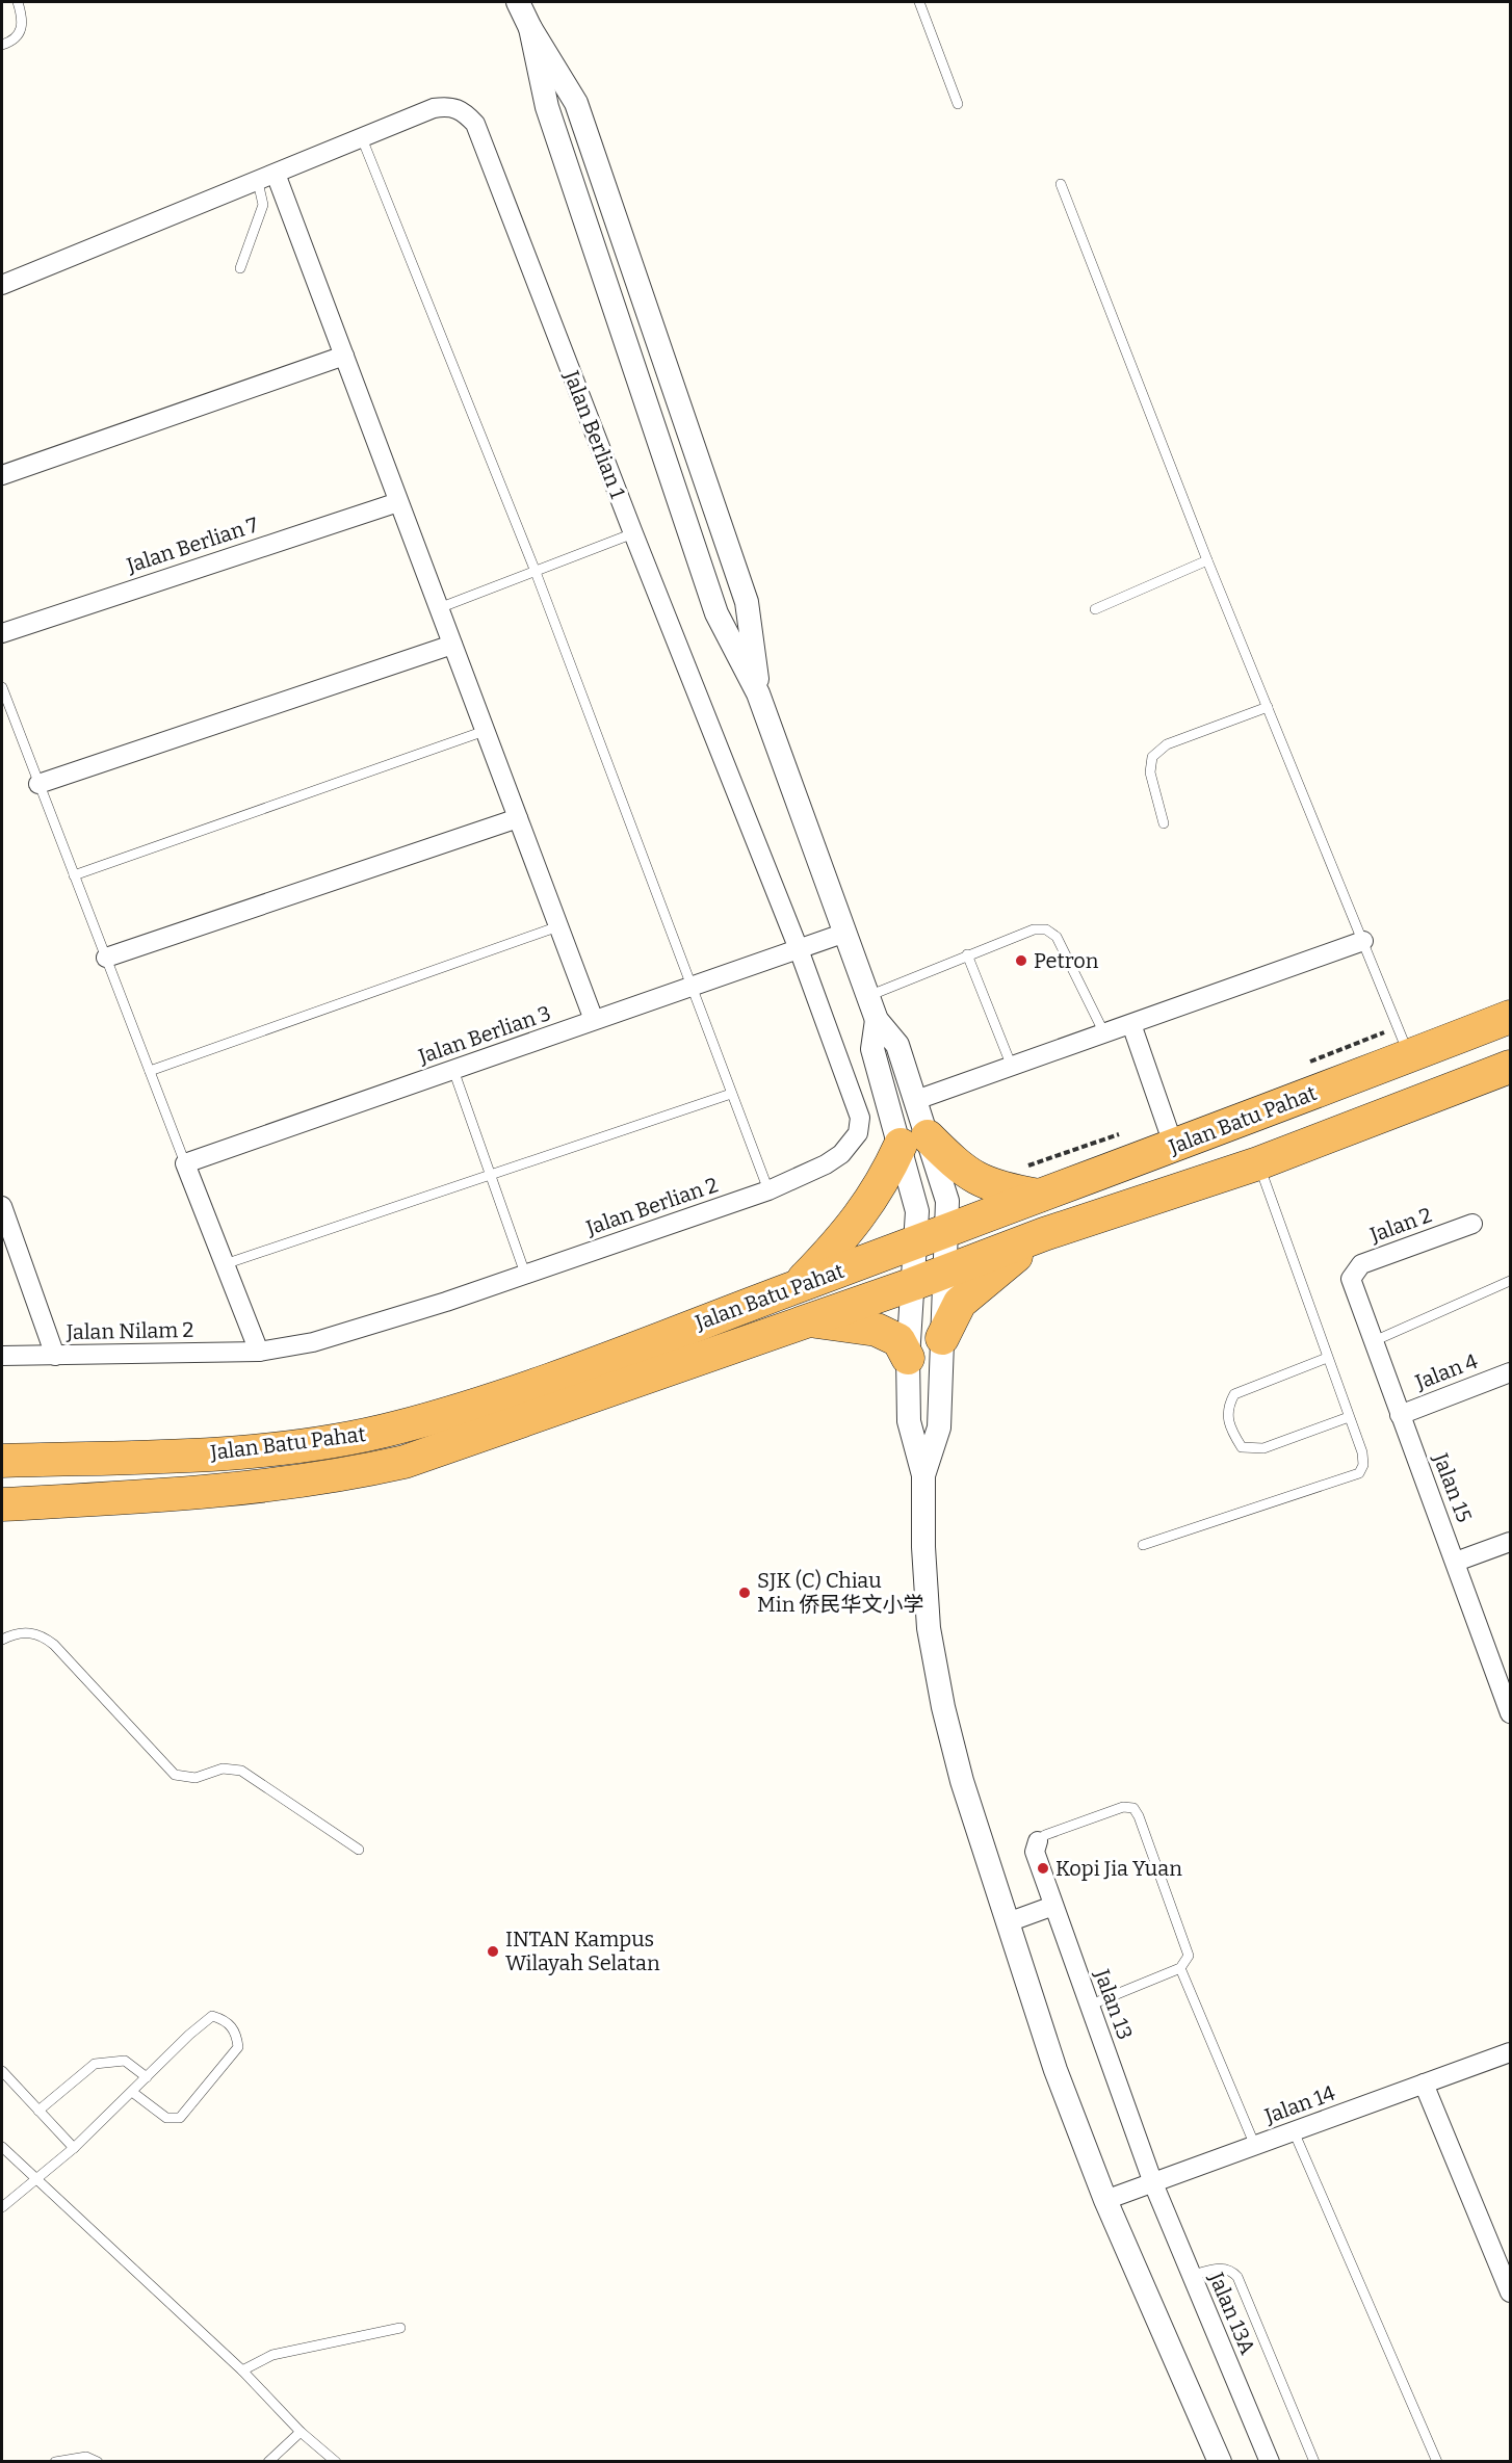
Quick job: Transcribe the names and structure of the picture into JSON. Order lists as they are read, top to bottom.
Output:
{
  "streets": {
    "highway": ["Jalan Batu Pahat"],
    "street": [
      "Jalan Berlian 1",
      "Jalan Berlian 7",
      "Jalan Berlian 3",
      "Jalan Berlian 2",
      "Jalan 2",
      "Jalan Nilam 2",
      "Jalan 4",
      "Jalan 15",
      "Jalan 13",
      "Jalan 14",
      "Jalan 13A"
    ]
  },
  "crossings": [
    ["Jalan Berlian 1", "Jalan Berlian 3"],
    ["Jalan Berlian 1", "Jalan Berlian 2"],
    ["Jalan Berlian 3", "Jalan Berlian 2"],
    ["Jalan Berlian 2", "Jalan Nilam 2"],
    ["Jalan 2", "Jalan 15"],
    ["Jalan 4", "Jalan 15"],
    ["Jalan 13", "Jalan 14"],
    ["Jalan 13", "Jalan 13A"],
    ["Jalan 14", "Jalan 13A"]
  ],
  "places": [
    "Petron",
    "SJK (C) Chiau Min 侨民华文小学",
    "Kopi Jia Yuan",
    "INTAN Kampus Wilayah Selatan"
  ]
}
